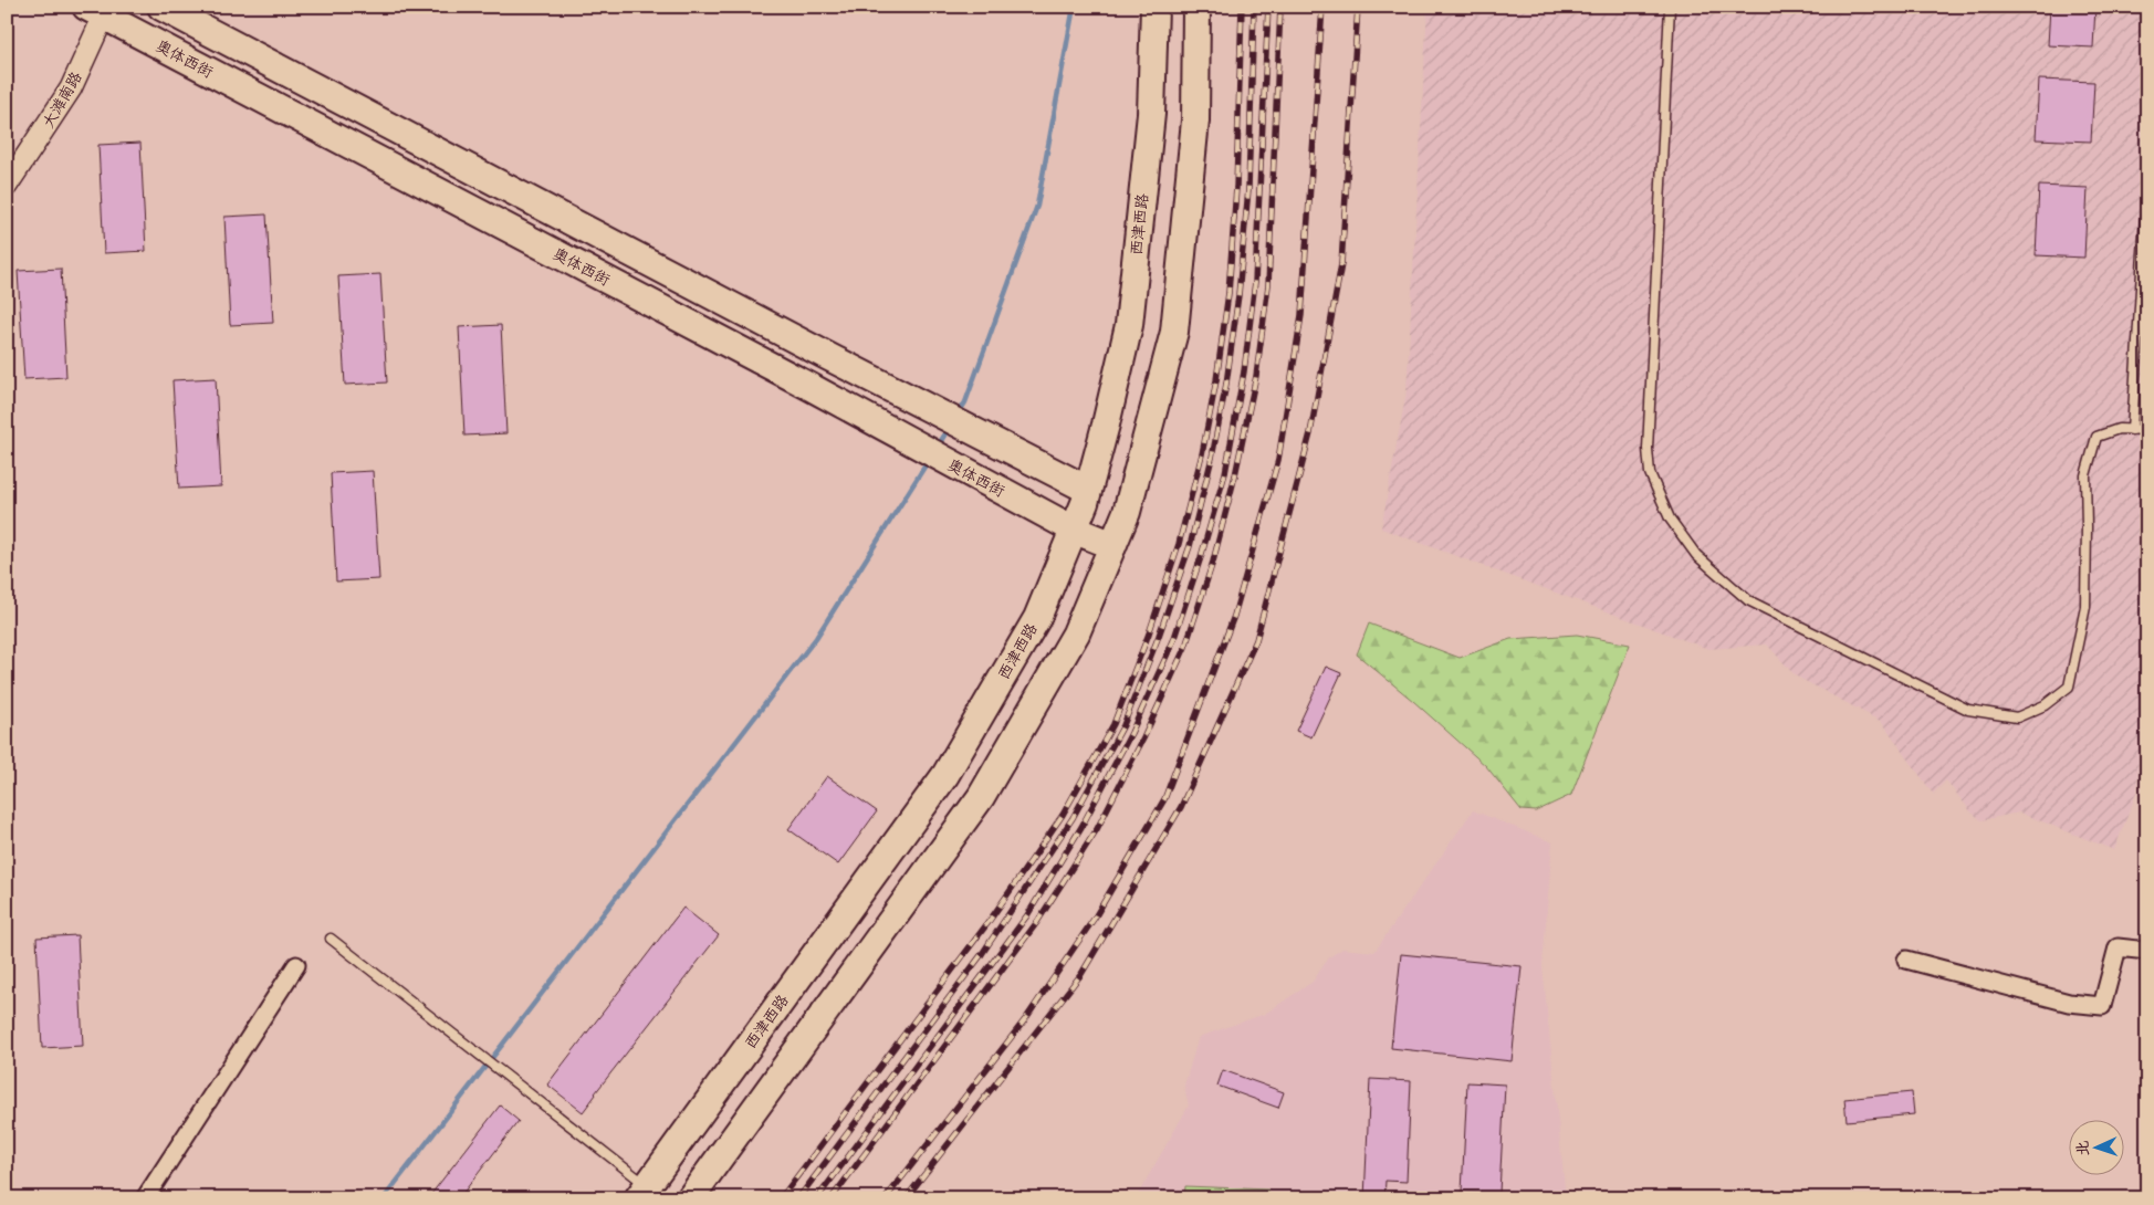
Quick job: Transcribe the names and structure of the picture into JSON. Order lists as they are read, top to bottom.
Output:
{
  "streets": {
    "main road": ["奥体西街", "西津西路"],
    "street": ["大滩南路"]
  },
  "crossings": [
    ["奥体西街", "大滩南路"],
    ["奥体西街", "西津西路"]
  ],
  "north": "left"
}
